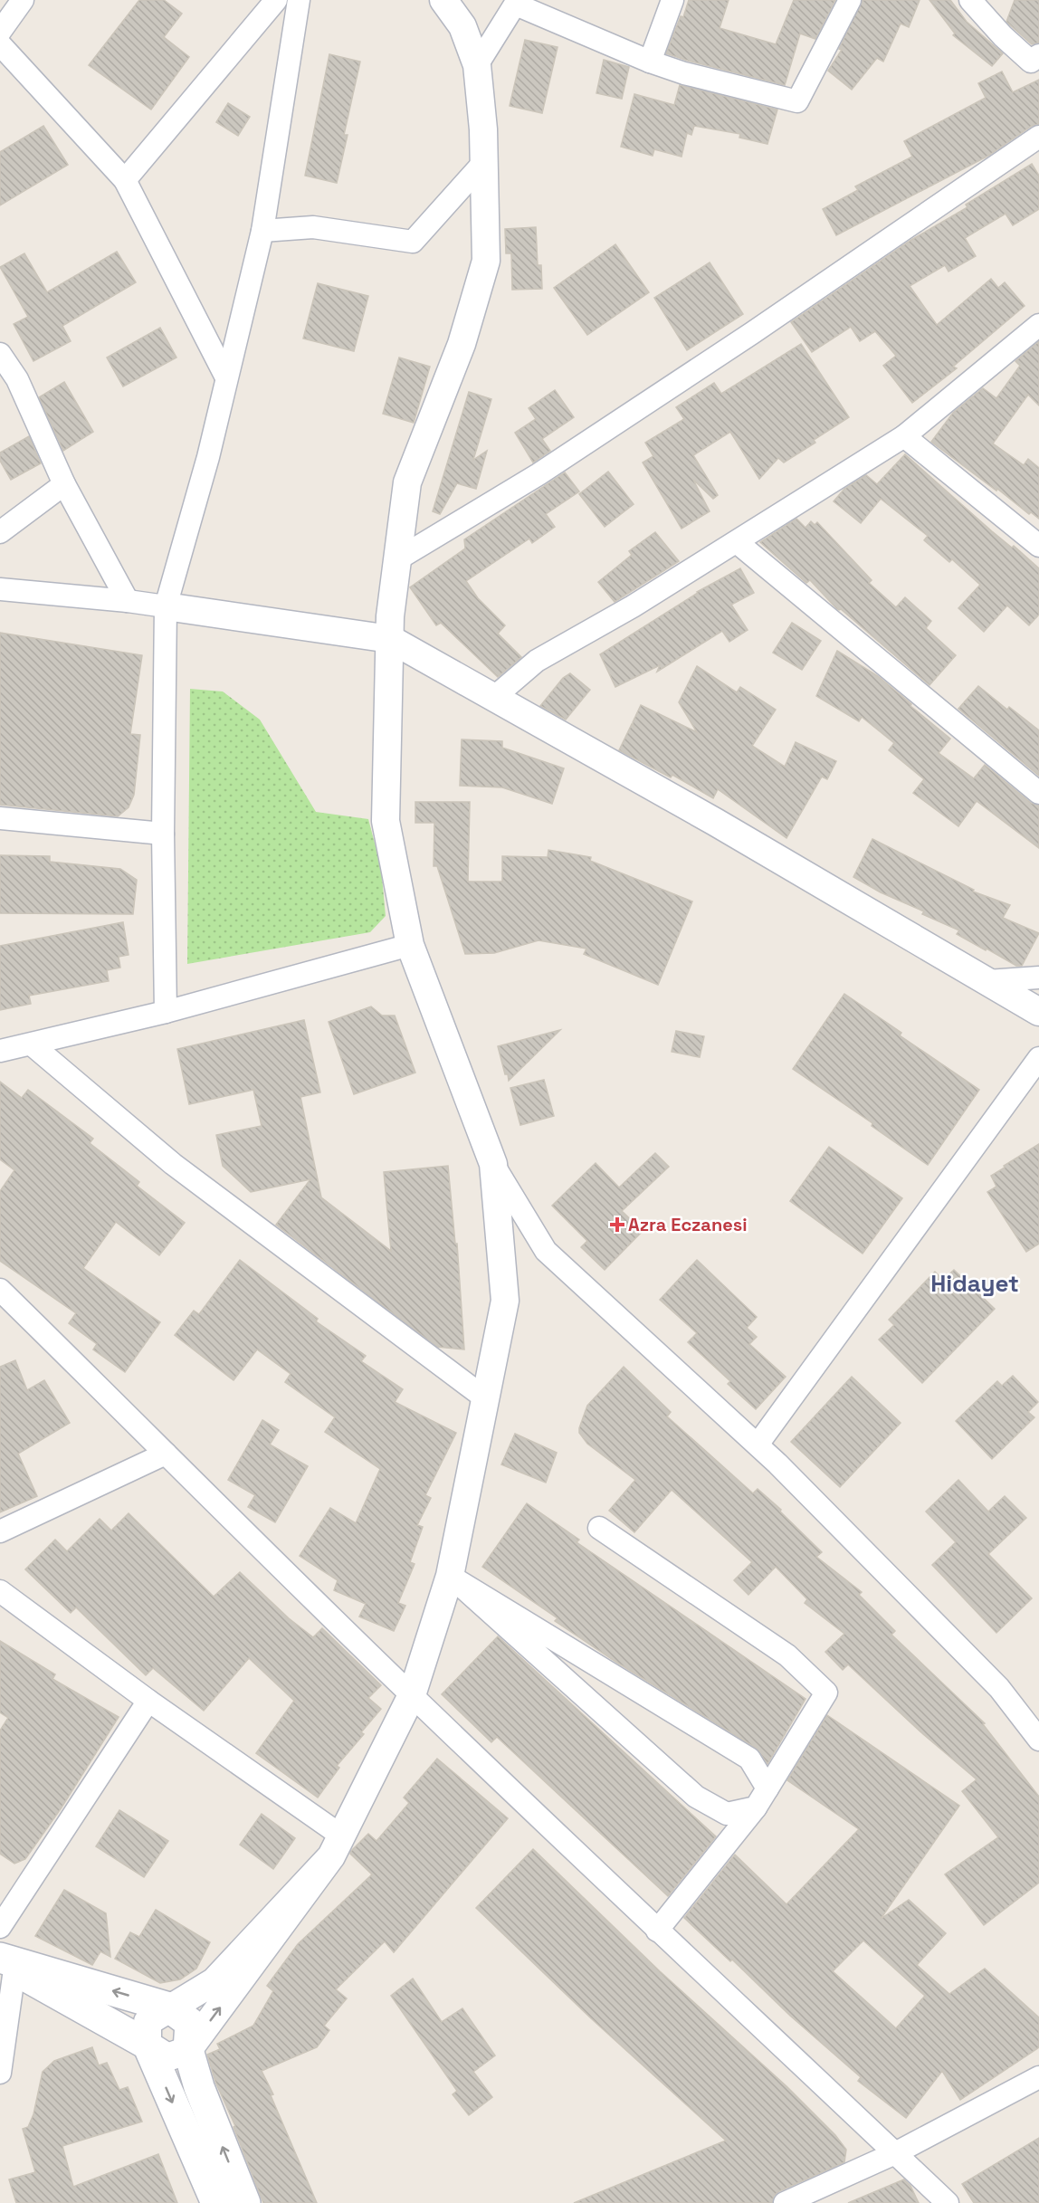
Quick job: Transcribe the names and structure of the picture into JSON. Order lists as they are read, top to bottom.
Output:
{
  "districts": ["Hidayet"],
  "places": {
    "health": ["Azra Eczanesi"]
  }
}
